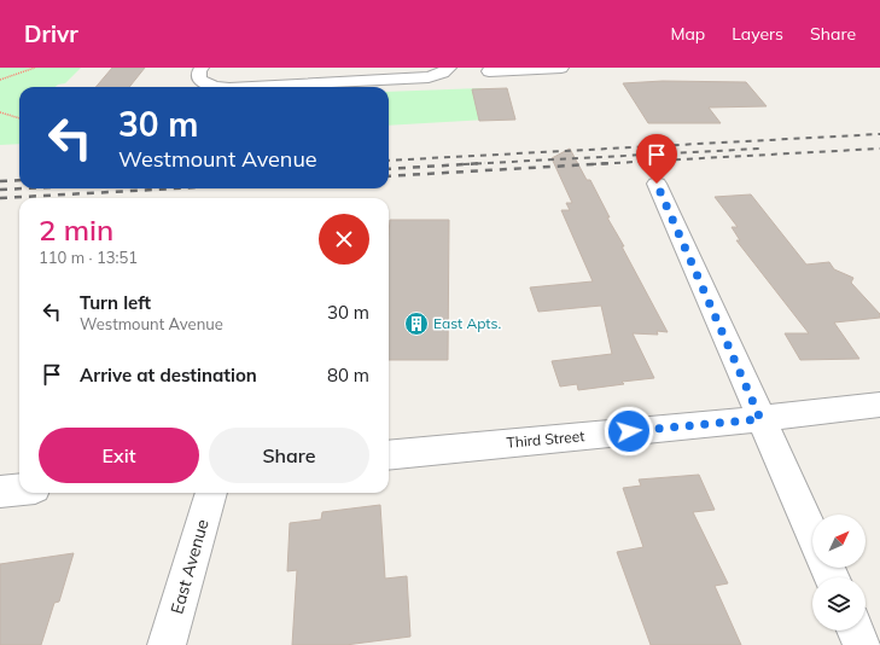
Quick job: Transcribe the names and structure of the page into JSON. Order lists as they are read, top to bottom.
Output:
{
  "streets": {
    "street": ["Third Street", "East Avenue"]
  },
  "places": {
    "building": ["East Apts."]
  },
  "north": "top right",
  "page": {
    "header": "Drivr",
    "nav": ["Map", "Layers", "Share"],
    "turn": ["30 m", "Westmount Avenue"],
    "heading": ["2 min", "110 m · 13:51"],
    "list": [
      {
        "name": "Turn left",
        "note": "Westmount Avenue",
        "value": "30 m"
      },
      {
        "name": "Arrive at destination",
        "value": "80 m"
      }
    ],
    "buttons": ["Exit", "Share"]
  }
}
